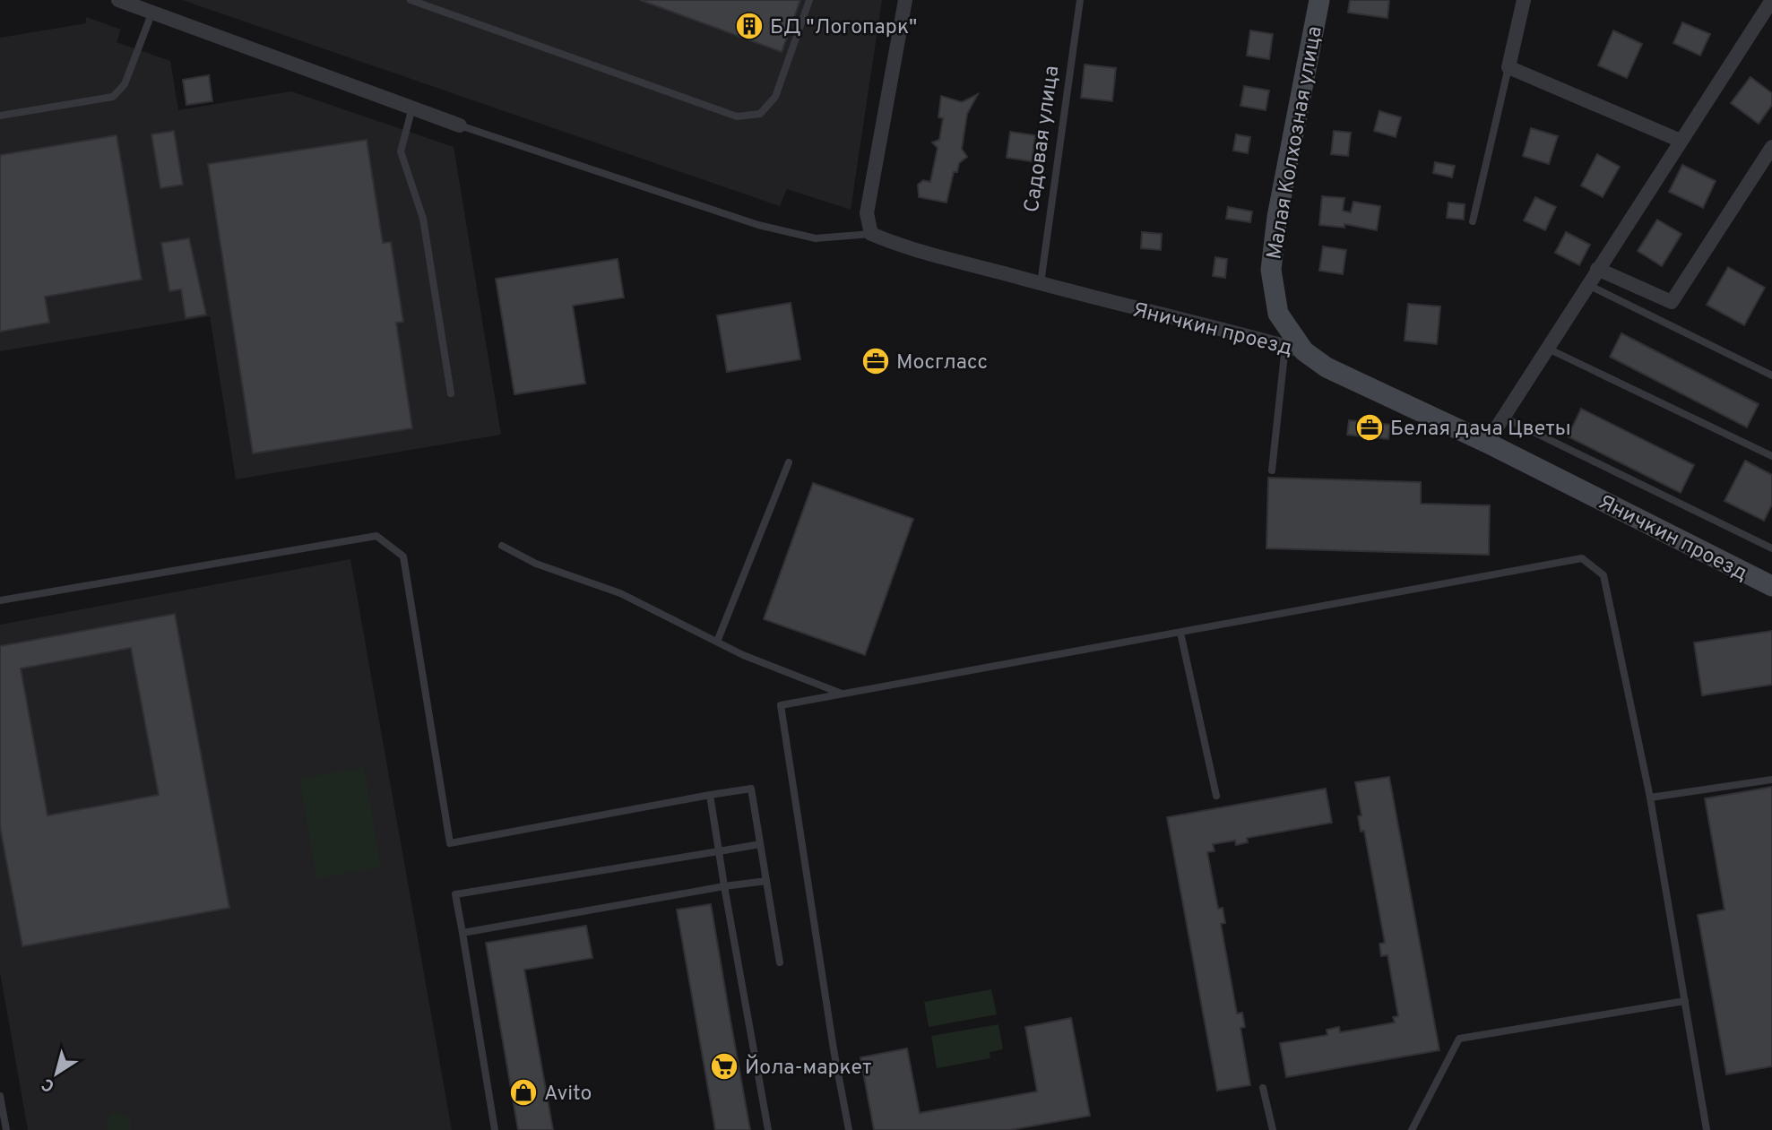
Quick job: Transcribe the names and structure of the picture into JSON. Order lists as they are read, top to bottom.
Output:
{
  "streets": {
    "street": ["Малая Колхозная улица", "Яничкин проезд"],
    "lane": ["Садовая улица"]
  },
  "crossings": [
    ["Садовая улица", "Яничкин проезд"],
    ["Малая Колхозная улица", "Яничкин проезд"]
  ],
  "places": {
    "building": ["БД \"Логопарк\""],
    "office": ["Мосгласс", "Белая дача Цветы"],
    "supermarket": ["Йола-маркет"],
    "shop": ["Avito"]
  },
  "north": "bottom left"
}
